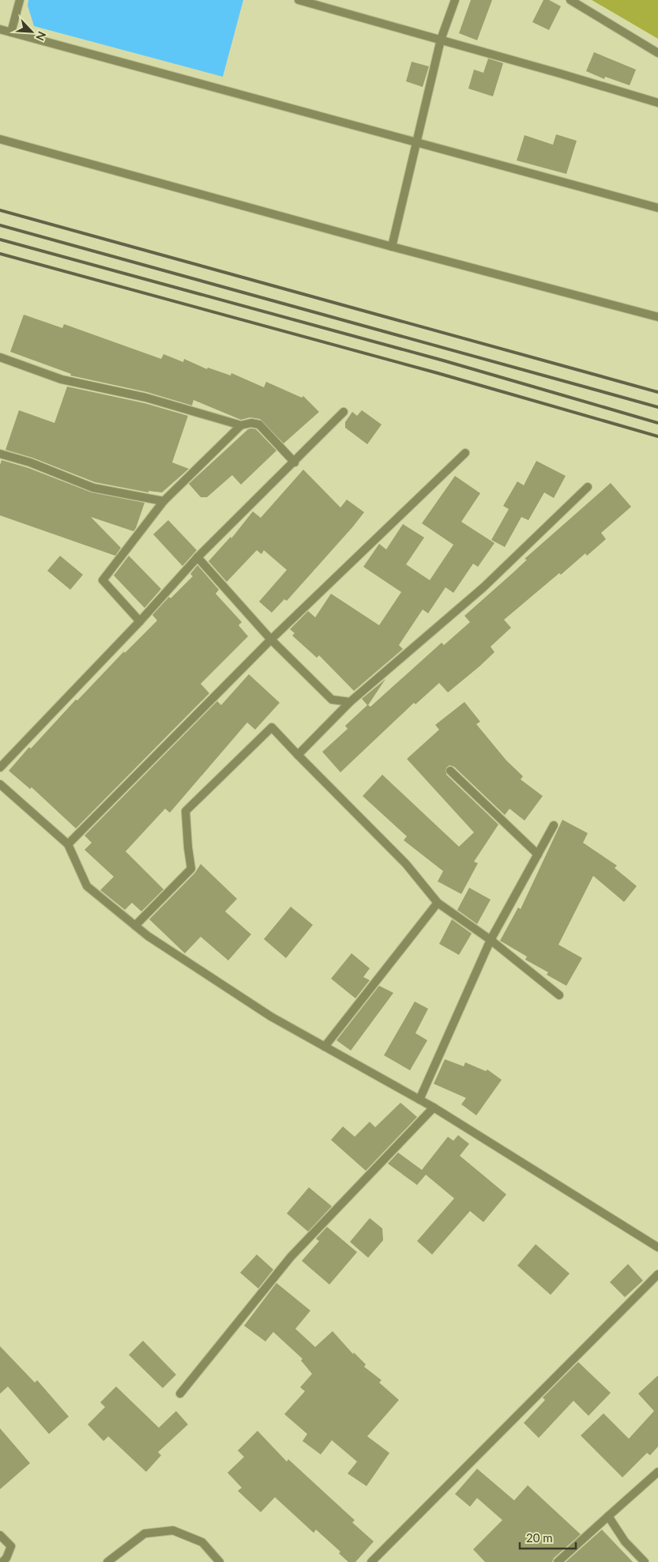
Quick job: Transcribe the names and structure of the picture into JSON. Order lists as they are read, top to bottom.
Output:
{
  "scale_bar": "20 m",
  "north": "bottom right"
}
